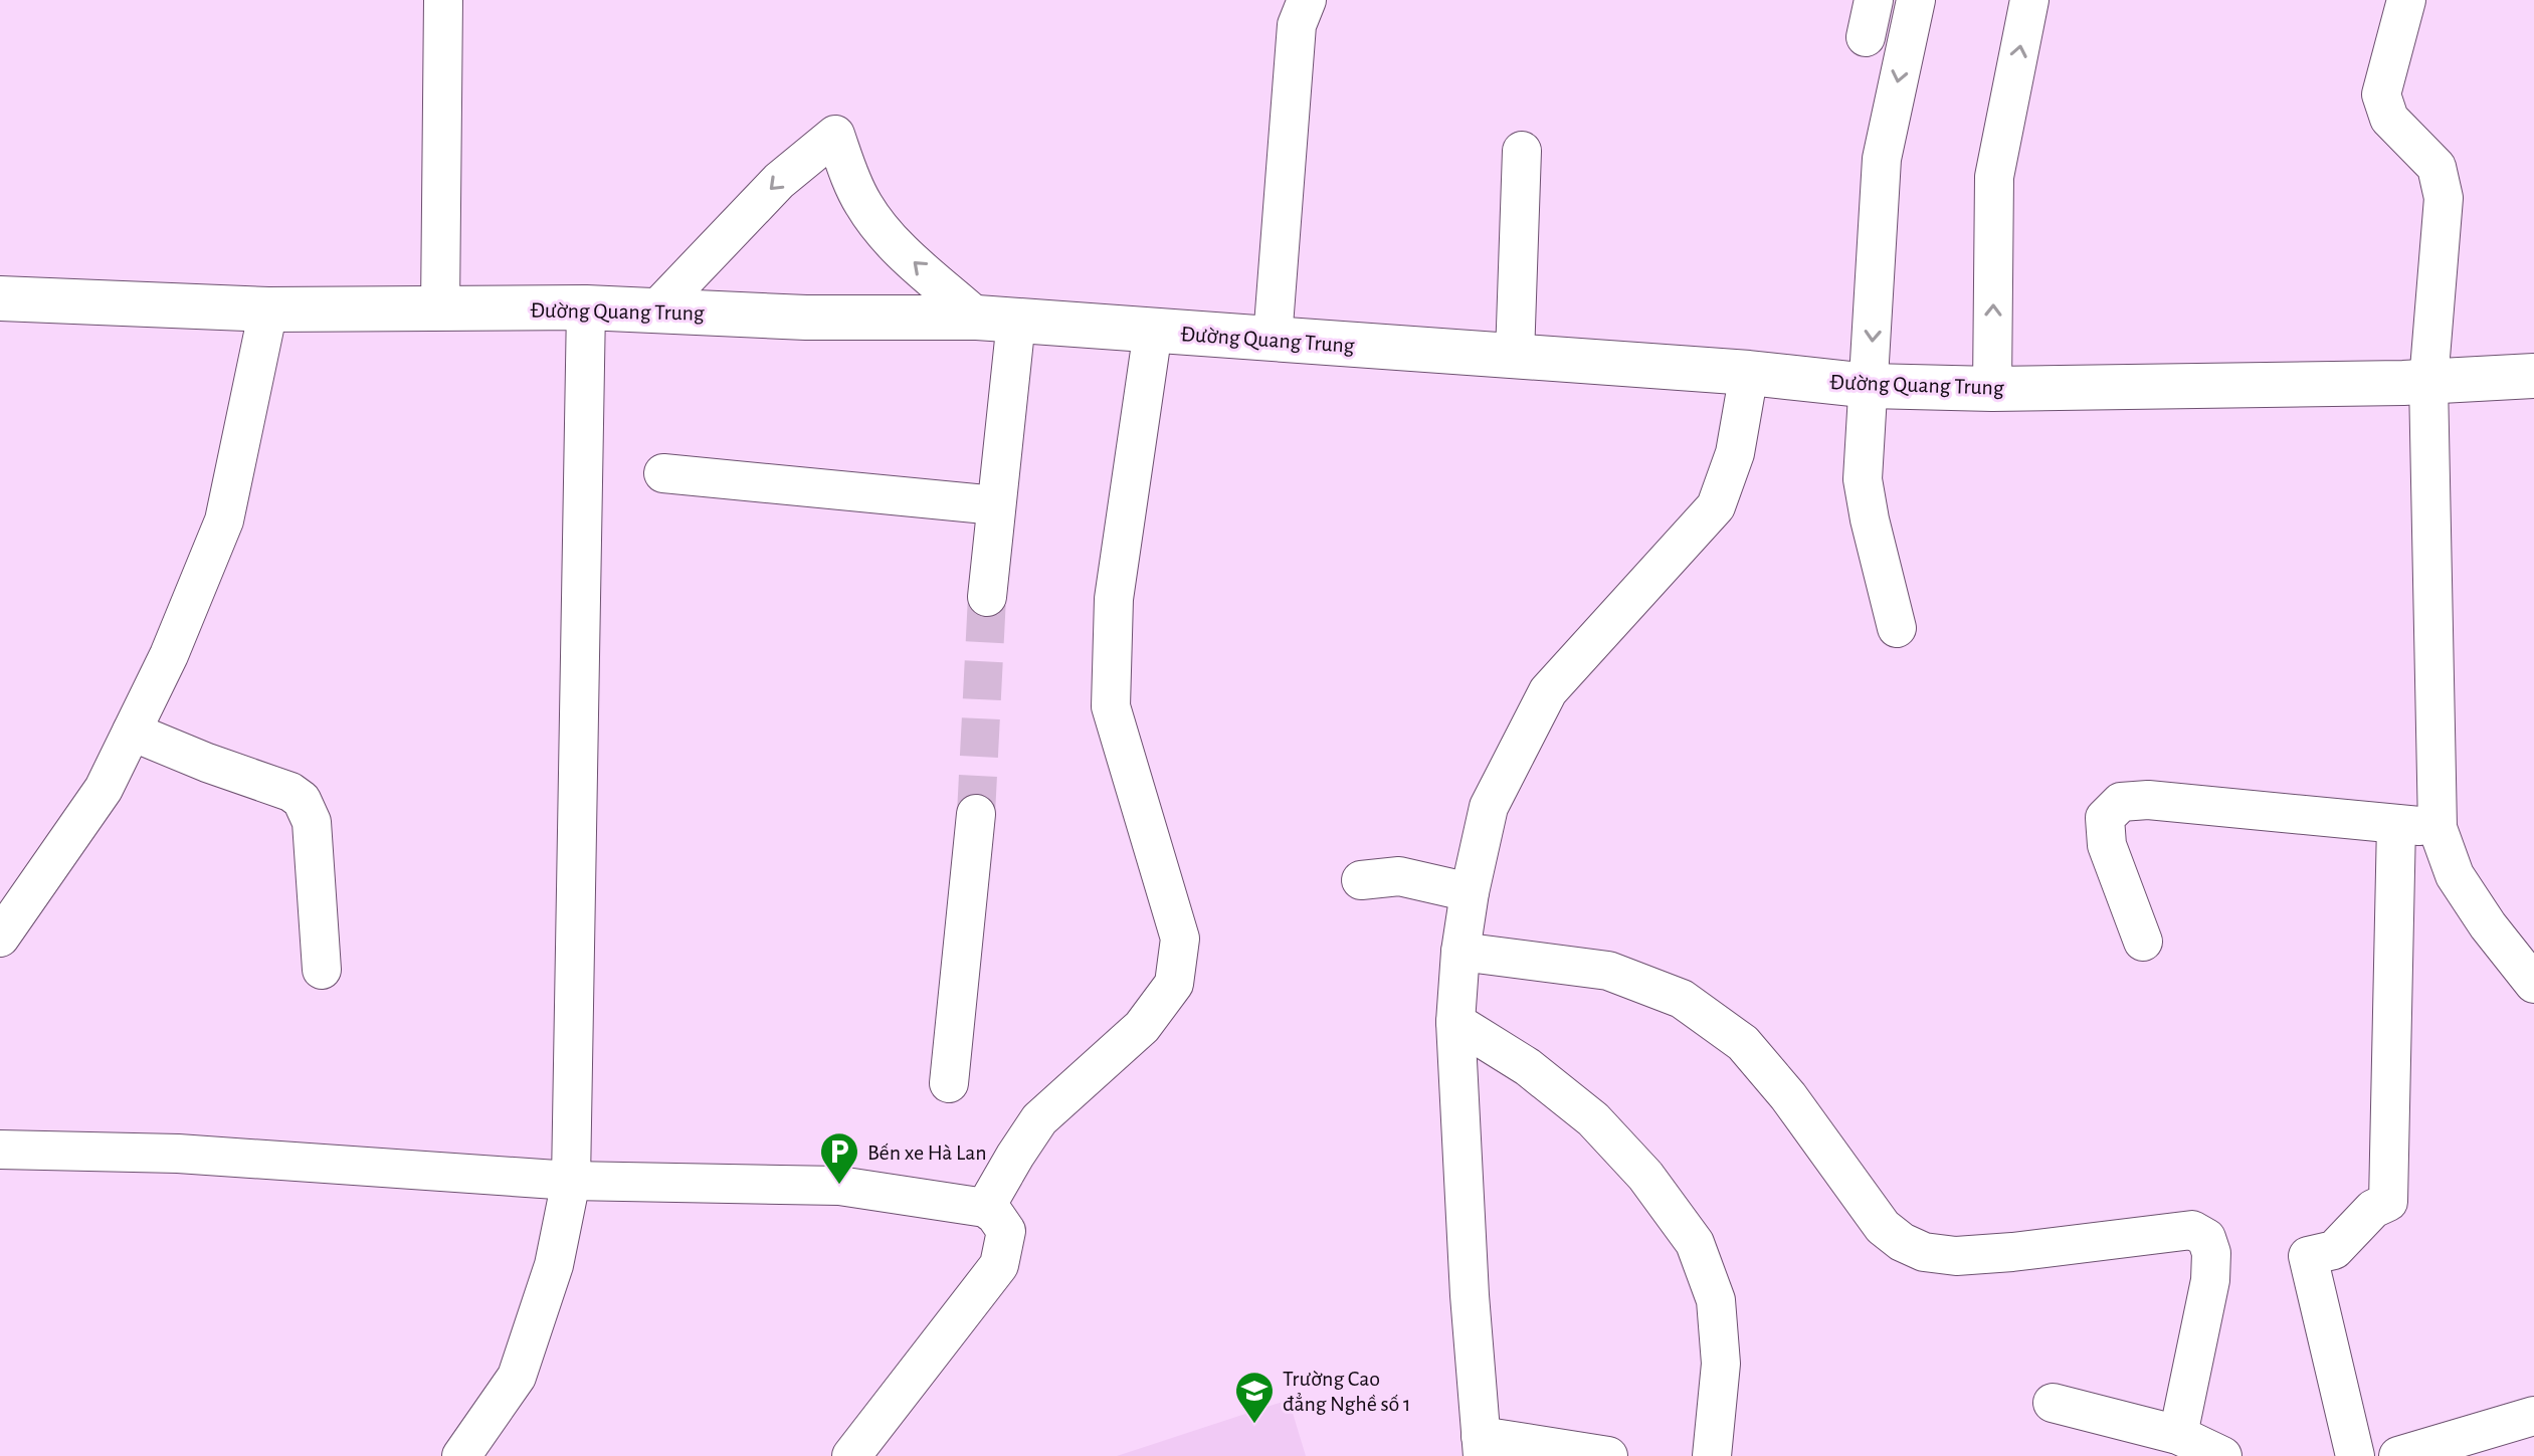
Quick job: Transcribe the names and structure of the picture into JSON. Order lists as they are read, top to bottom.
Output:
{
  "streets": {
    "main road": ["Đường Quang Trung"]
  },
  "places": {
    "parking": ["Bến xe Hà Lan"],
    "school or university": ["Trường Cao đẳng Nghề số 1"]
  }
}
